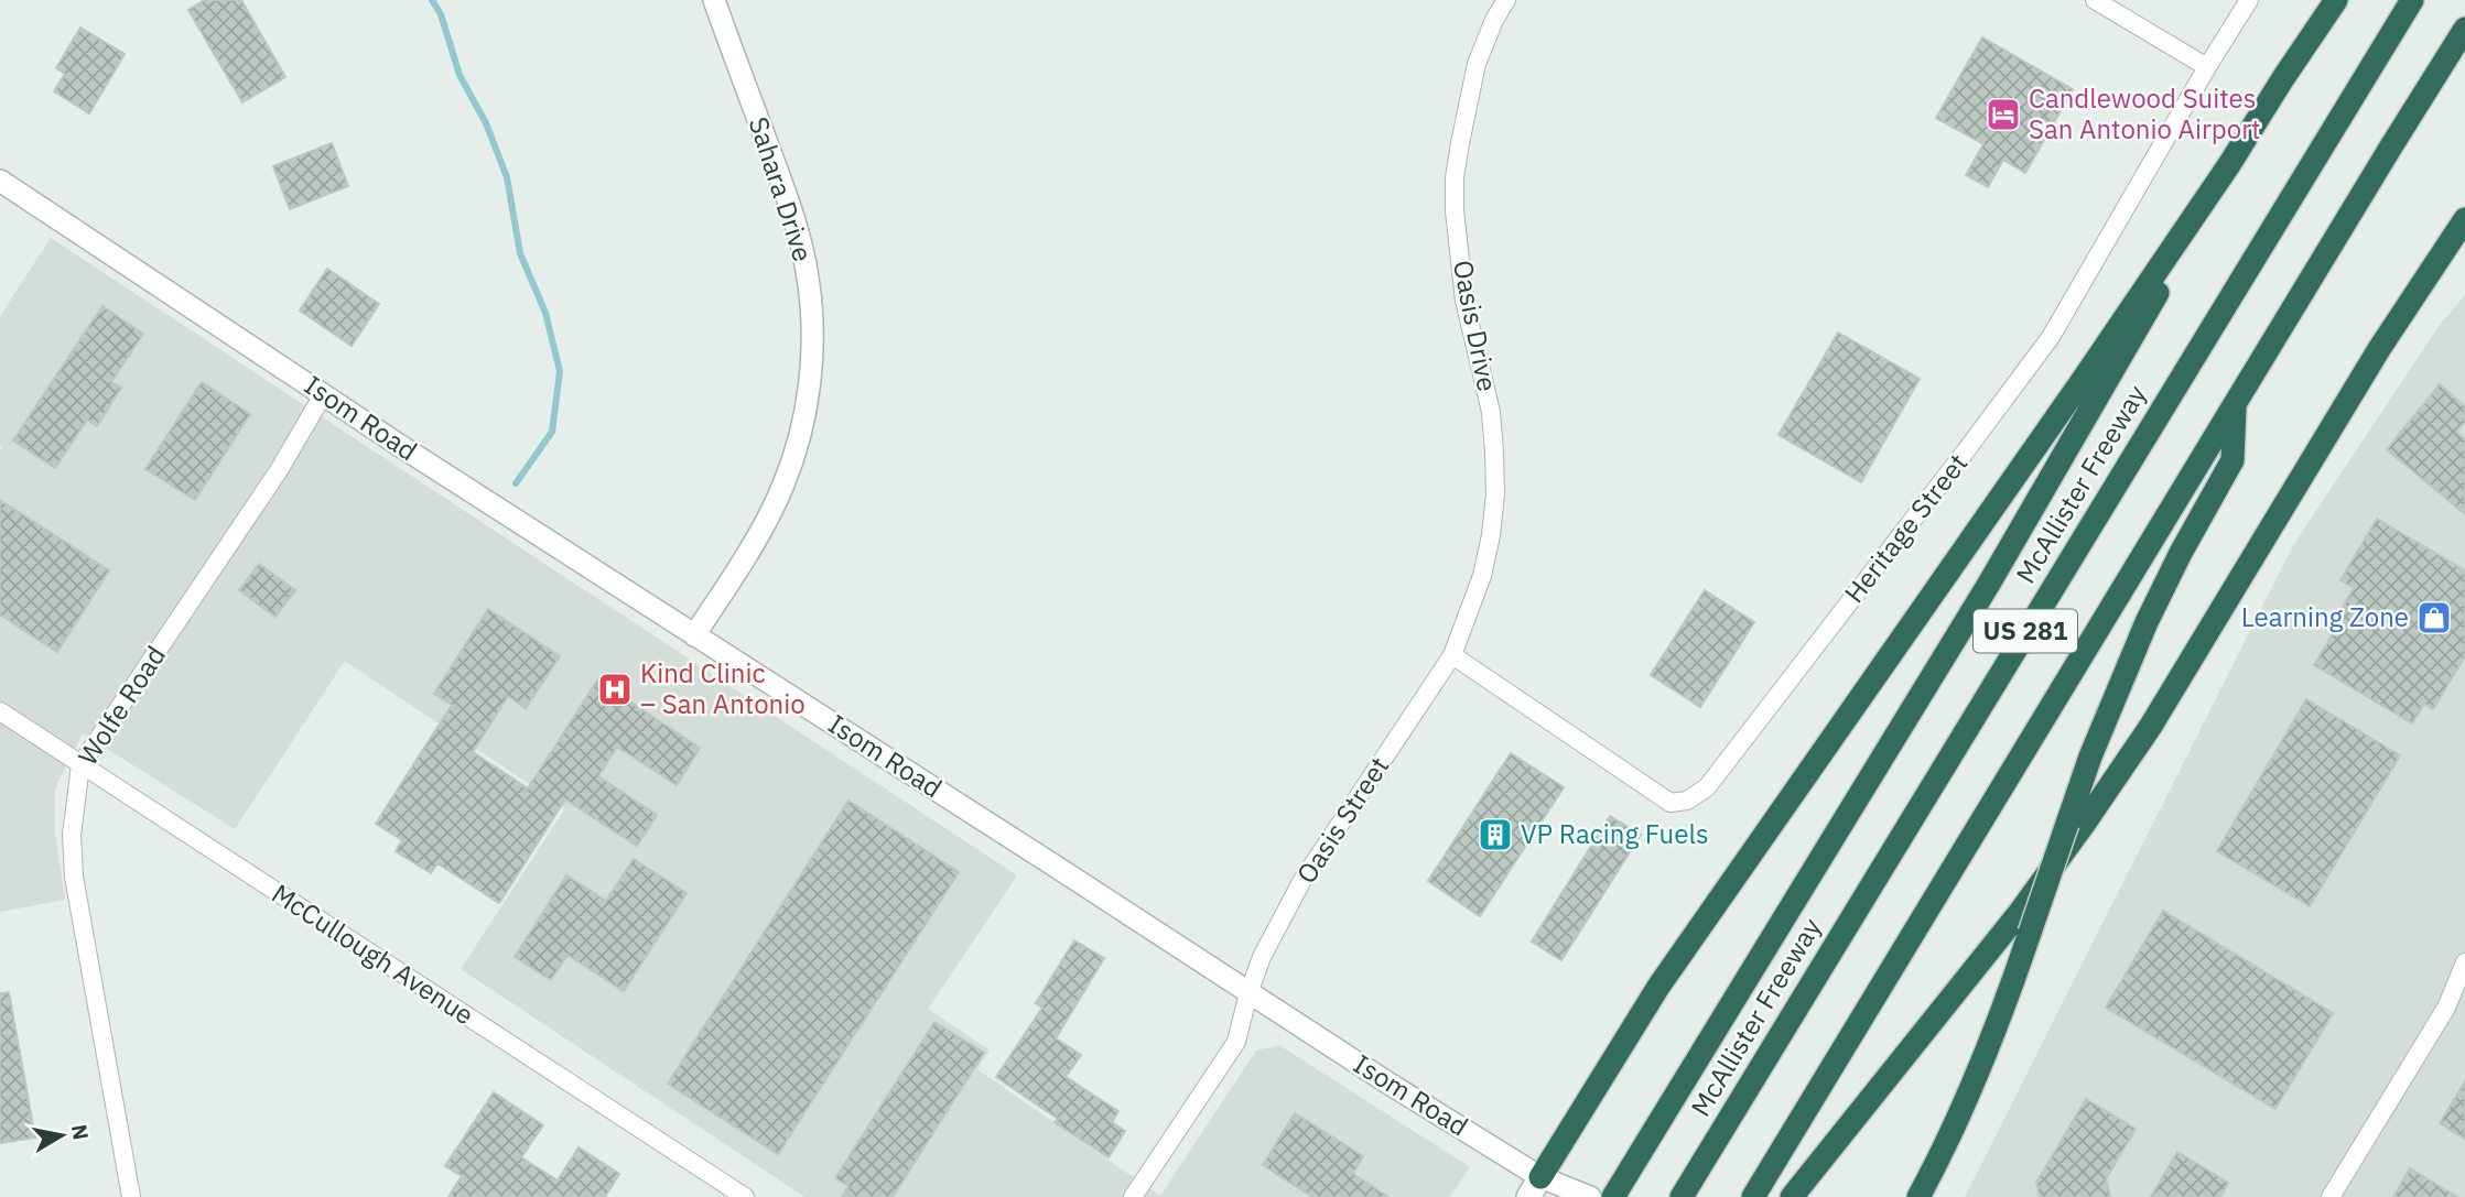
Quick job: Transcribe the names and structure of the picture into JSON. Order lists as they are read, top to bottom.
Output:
{
  "streets": {
    "highway": ["McAllister Freeway", "US 281"],
    "street": [
      "Sahara Drive",
      "Oasis Drive",
      "Isom Road",
      "Heritage Street",
      "Wolfe Road",
      "Oasis Street",
      "McCullough Avenue"
    ]
  },
  "crossings": [
    ["Sahara Drive", "Isom Road"],
    ["Oasis Drive", "Heritage Street"],
    ["Oasis Drive", "Oasis Street"],
    ["Isom Road", "Wolfe Road"],
    ["Isom Road", "Oasis Street"],
    ["Heritage Street", "Oasis Street"],
    ["Wolfe Road", "McCullough Avenue"]
  ],
  "places": {
    "hotel": ["Candlewood Suites San Antonio Airport"],
    "shop": ["Learning Zone"],
    "hospital": ["Kind Clinic – San Antonio"],
    "building": ["VP Racing Fuels"]
  },
  "north": "right"
}
